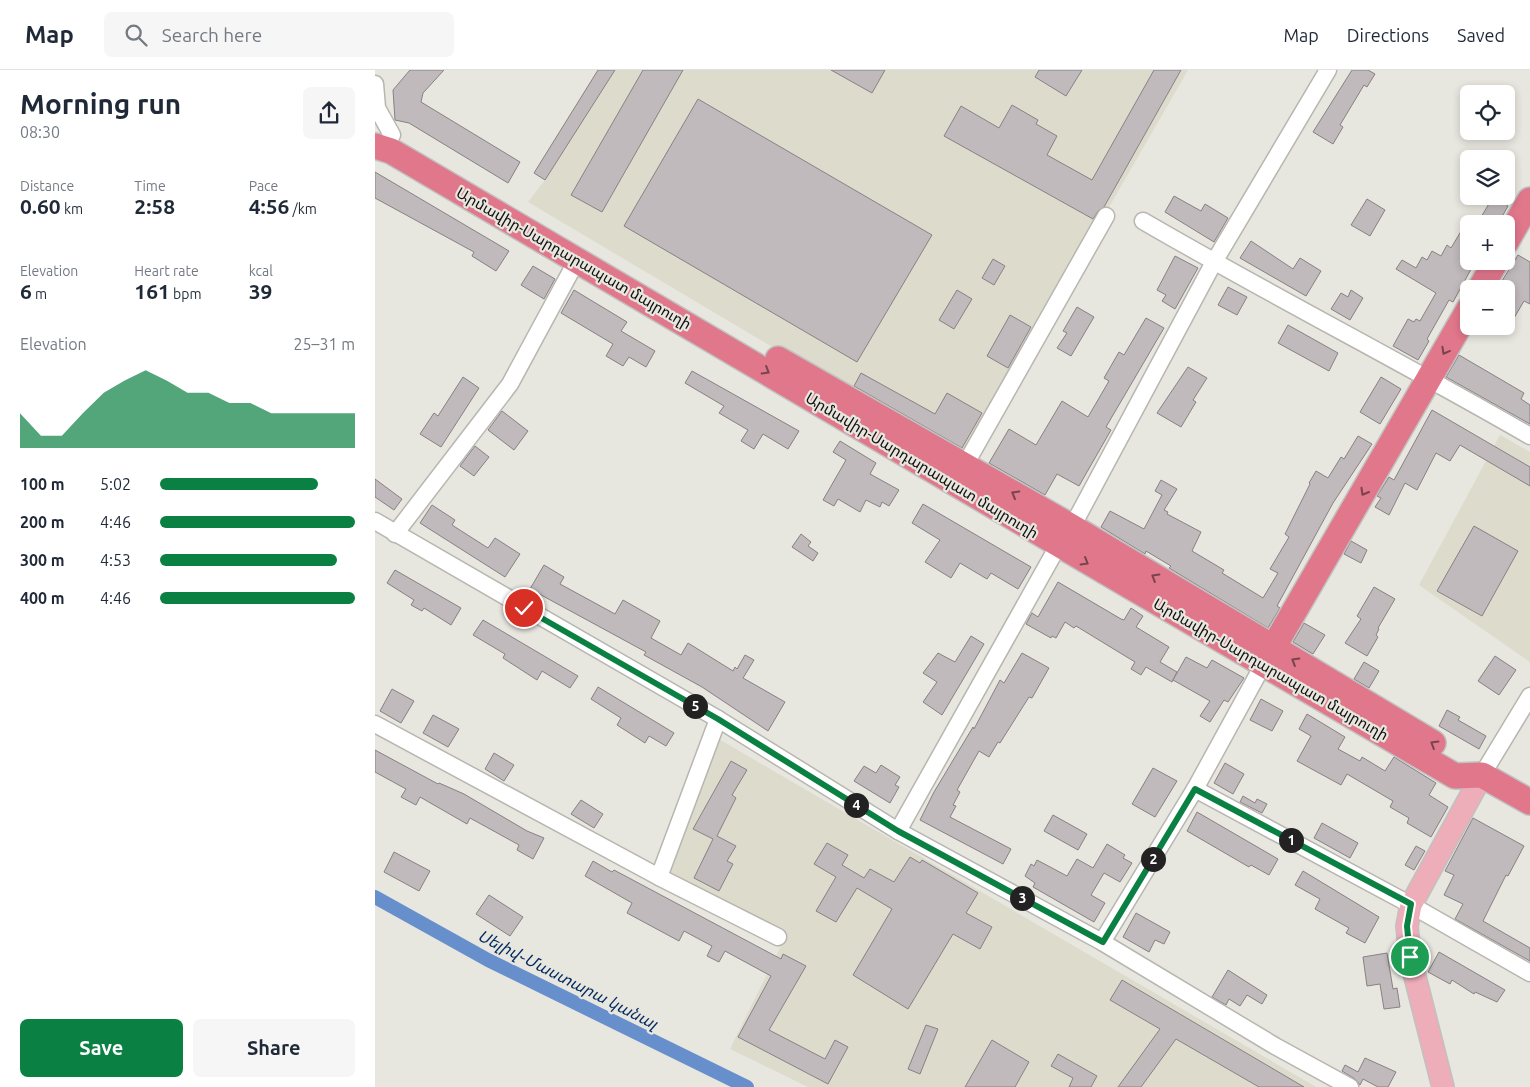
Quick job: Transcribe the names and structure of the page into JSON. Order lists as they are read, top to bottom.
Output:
{
  "streets": {
    "highway": ["Արմավիր-Սարդարապատ մայրուղի"]
  },
  "water": ["Սելիվ֊Մաստարա կանալ"],
  "page": {
    "header": "Map",
    "search": "Search here",
    "nav": ["Map", "Directions", "Saved"],
    "heading": ["Morning run", "08:30"],
    "map_buttons": ["+", "−"],
    "stats": [
      ["Distance", "0.60 km"],
      ["Time", "2:58"],
      ["Pace", "4:56 /km"],
      ["Elevation", "6 m"],
      ["Heart rate", "161 bpm"],
      ["kcal", "39"]
    ],
    "chart": ["Elevation", "25–31 m"],
    "list": [
      {
        "name": "100 m",
        "note": "5:02"
      },
      {
        "name": "200 m",
        "note": "4:46"
      },
      {
        "name": "300 m",
        "note": "4:53"
      },
      {
        "name": "400 m",
        "note": "4:46"
      }
    ],
    "pins": [
      "5",
      "4",
      "1",
      "2",
      "3"
    ],
    "buttons": ["Save", "Share"]
  }
}
